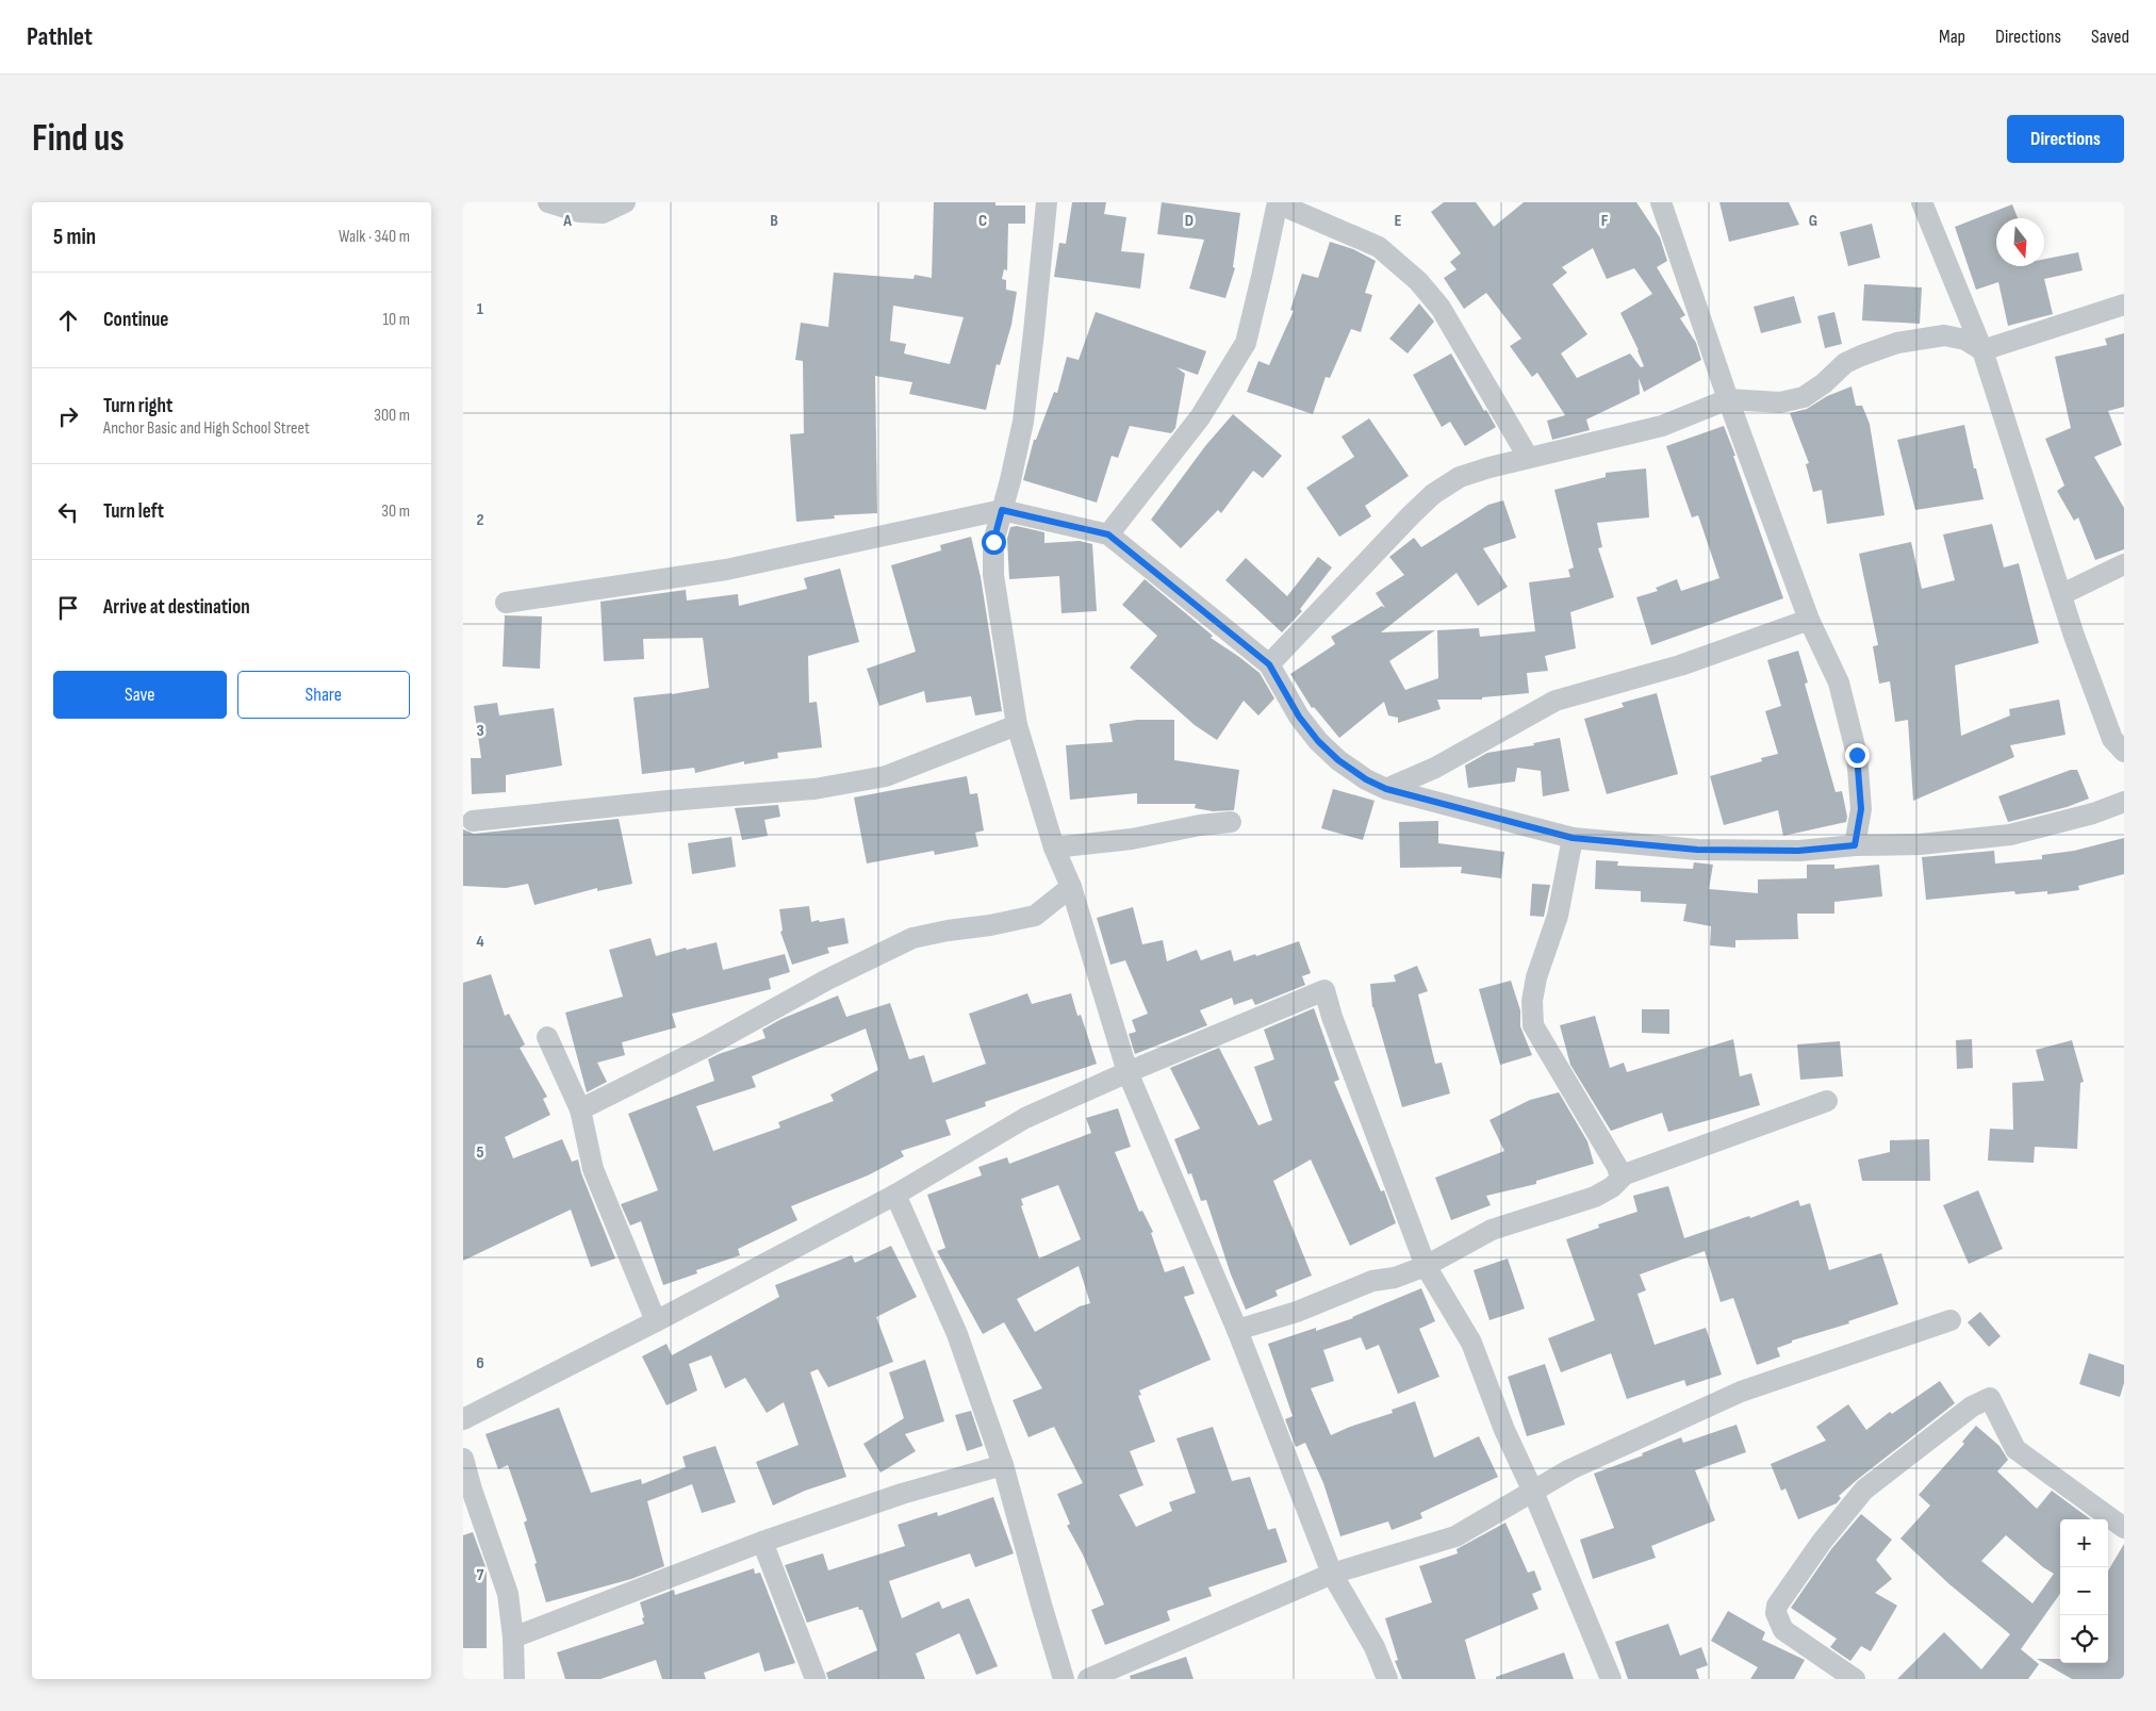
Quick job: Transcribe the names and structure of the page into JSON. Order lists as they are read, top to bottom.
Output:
{
  "north": "bottom",
  "page": {
    "header": "Pathlet",
    "nav": ["Map", "Directions", "Saved"],
    "buttons": [
      "Directions",
      ["Save", "Share"]
    ],
    "title": "Find us",
    "heading": ["5 min", "Walk · 340 m"],
    "list": [
      ["Continue", "10 m"],
      ["Turn right", "Anchor Basic and High School Street", "300 m"],
      ["Turn left", "30 m"],
      "Arrive at destination"
    ],
    "map_buttons": ["+", "−"]
  },
  "grid": {
    "columns": [
      "A",
      "B",
      "C",
      "D",
      "E",
      "F",
      "G"
    ],
    "rows": [
      "1",
      "2",
      "3",
      "4",
      "5",
      "6",
      "7"
    ]
  }
}
